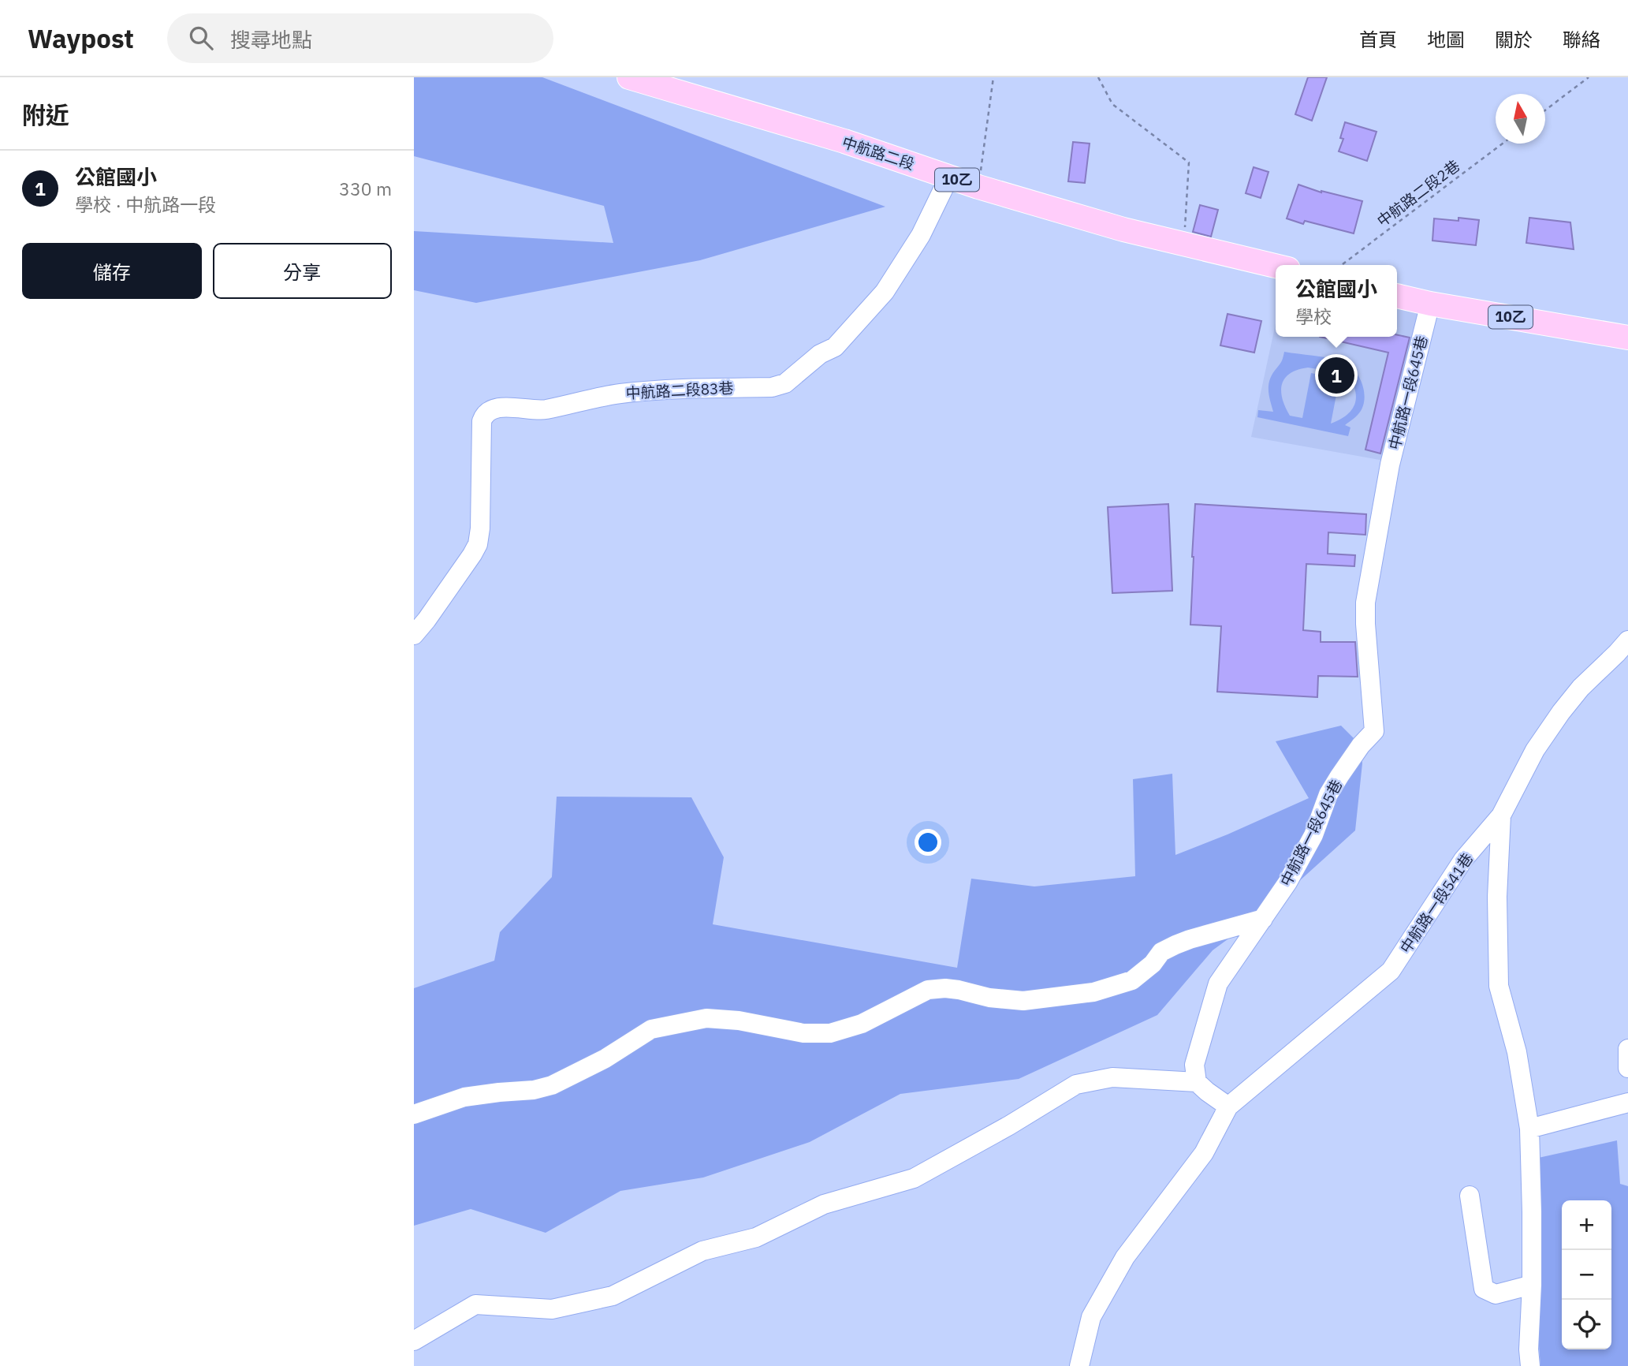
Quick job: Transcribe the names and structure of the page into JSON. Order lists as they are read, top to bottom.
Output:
{
  "streets": {
    "main road": ["中航路二段", "10乙"],
    "lane": ["中航路二段83巷", "中航路一段645巷", "中航路一段541巷"],
    "path": ["中航路二段2巷"]
  },
  "crossings": [
    ["中航路二段", "中航路二段83巷"],
    ["10乙", "中航路一段645巷"]
  ],
  "north": "top",
  "page": {
    "header": "Waypost",
    "search": "搜尋地點",
    "nav": [
      "首頁",
      "地圖",
      "關於",
      "聯絡"
    ],
    "heading": "附近",
    "list": [
      {
        "mark": "1",
        "name": "公館國小",
        "note": "學校 · 中航路一段",
        "value": "330 m"
      }
    ],
    "buttons": ["儲存", "分享"],
    "popup": ["公館國小", "學校"],
    "pins": "1",
    "map_buttons": ["+", "−"]
  }
}
